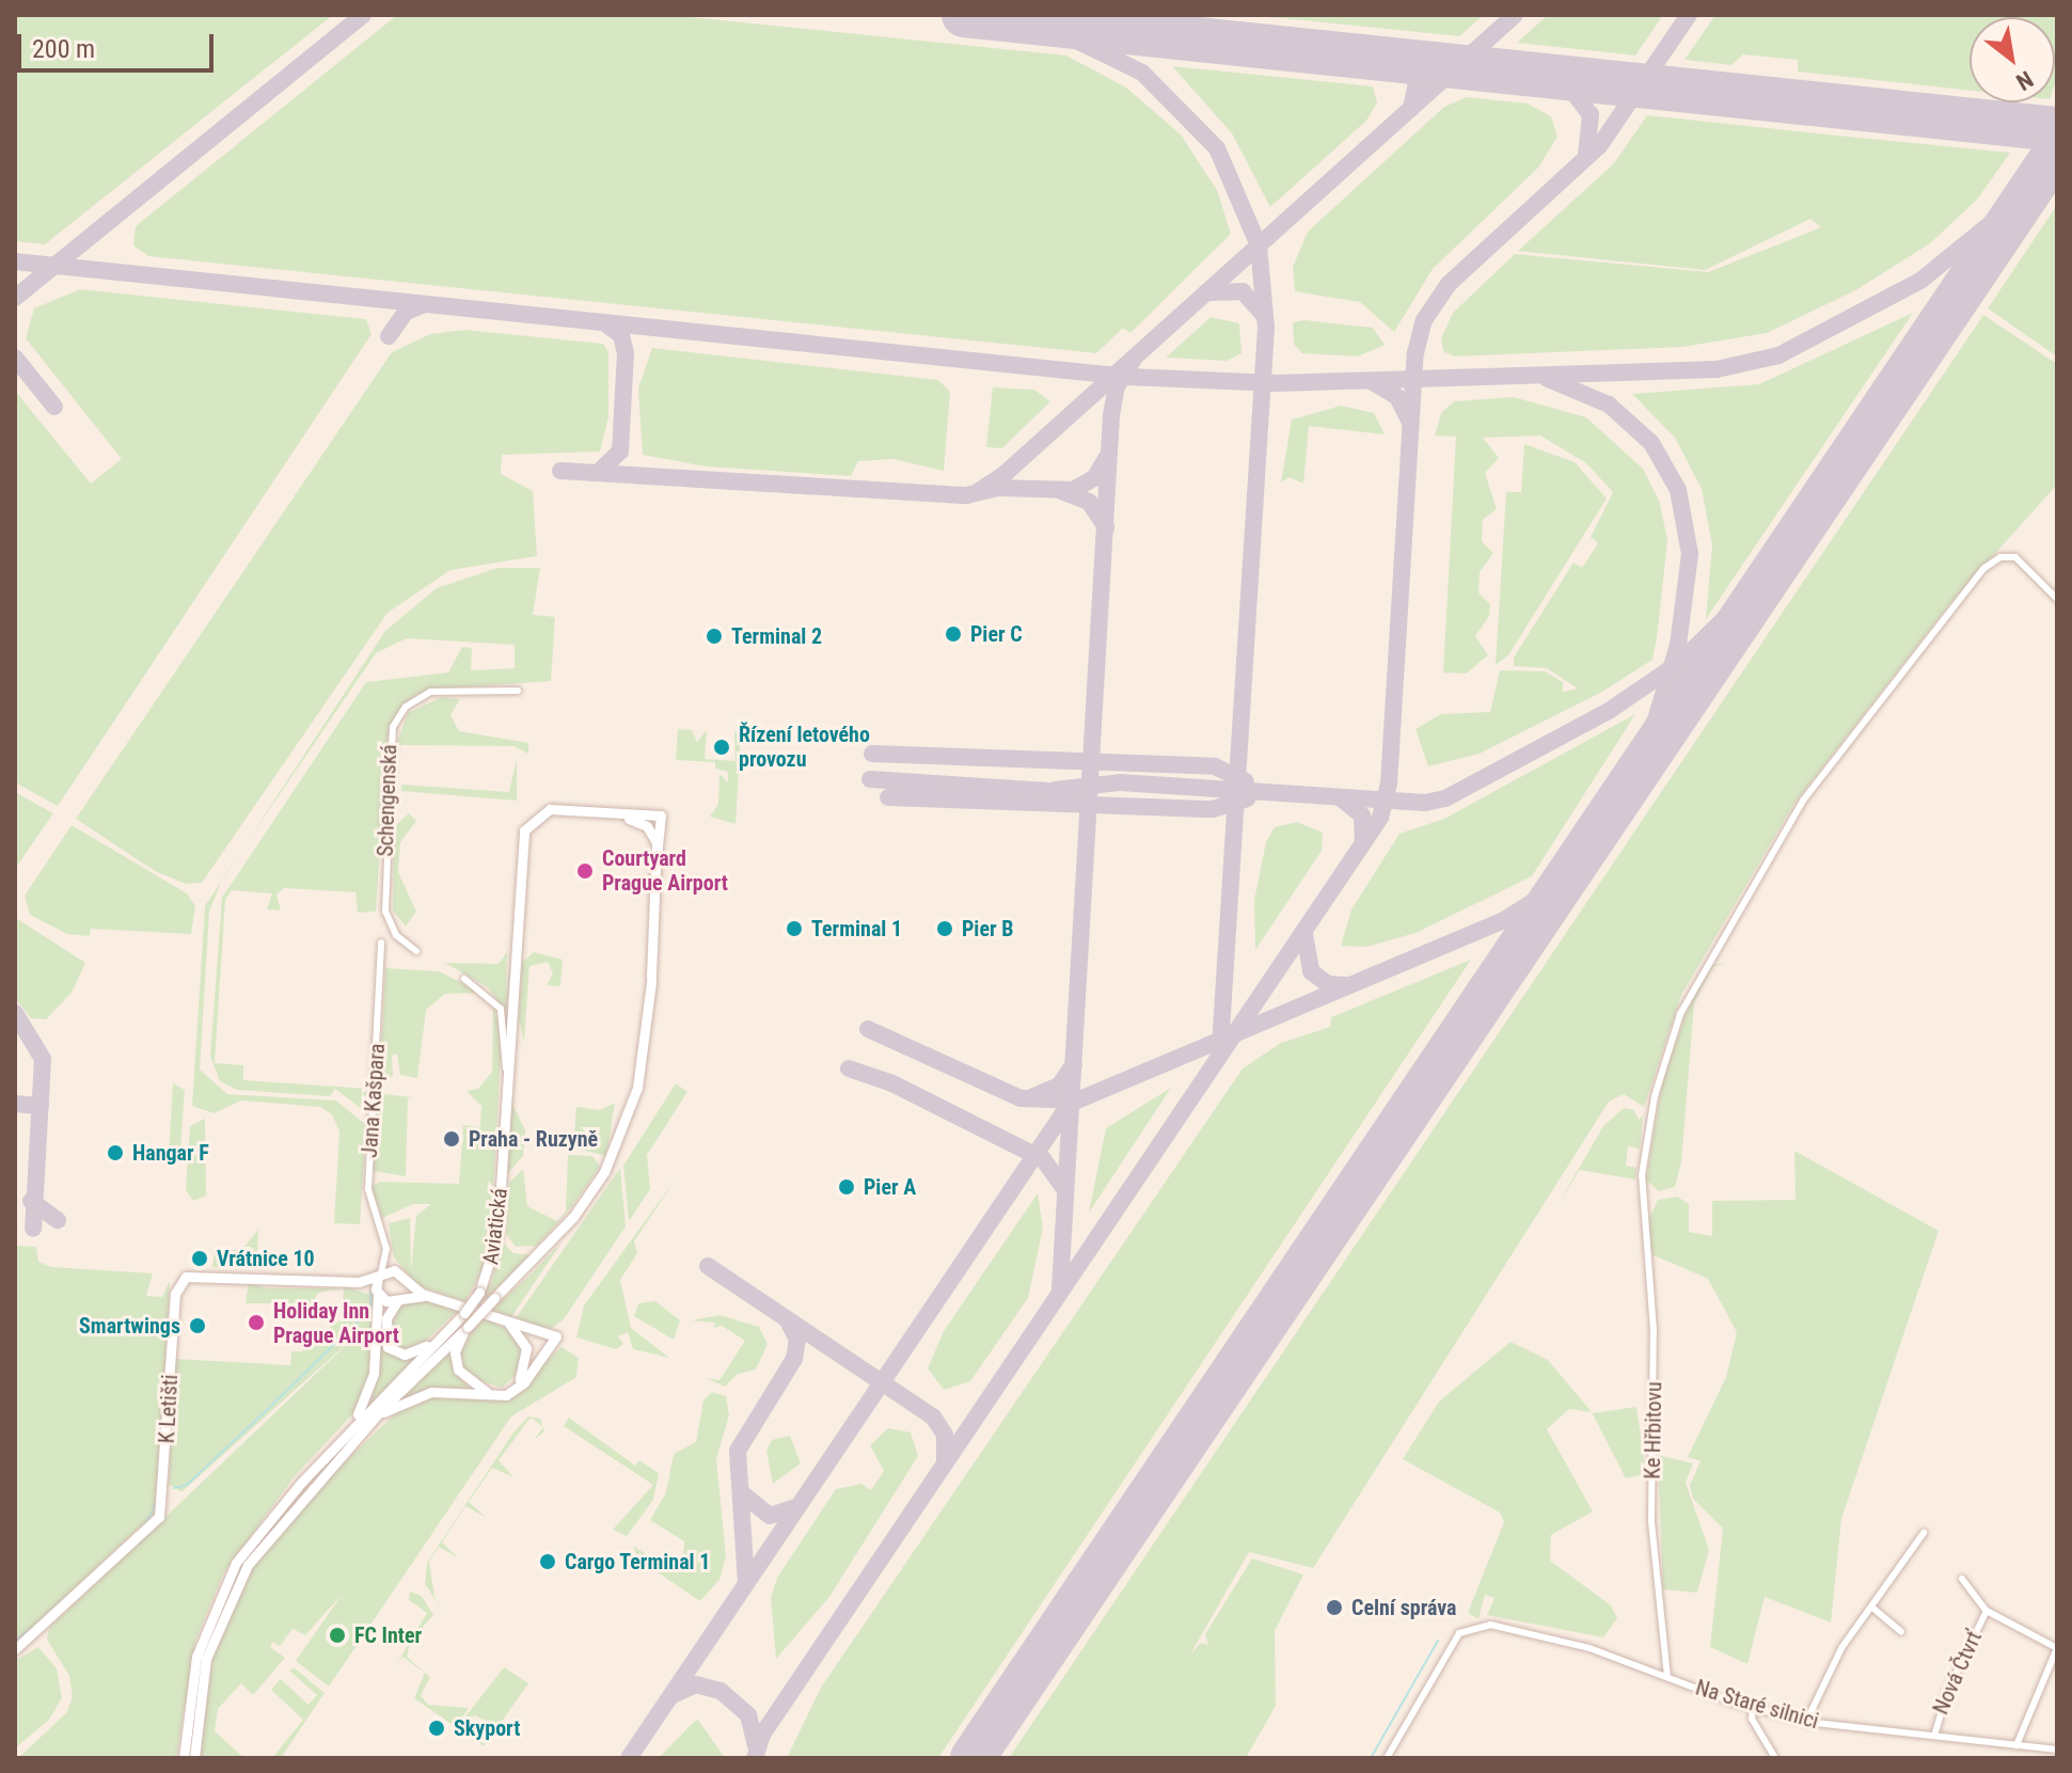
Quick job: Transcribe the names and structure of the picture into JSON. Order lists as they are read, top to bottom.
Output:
{
  "streets": {
    "main road": ["Aviatická", "K Letišti"],
    "street": [
      "Schengenská",
      "Jana Kašpara",
      "Ke Hřbitovu",
      "Nová Čtvrť",
      "Na Staré silnici"
    ]
  },
  "crossings": [
    ["Jana Kašpara", "K Letišti"],
    ["Ke Hřbitovu", "Na Staré silnici"],
    ["Nová Čtvrť", "Na Staré silnici"]
  ],
  "places": [
    "Pier C",
    "Terminal 2",
    "Řízení letového provozu",
    "Courtyard Prague Airport",
    "Terminal 1",
    "Pier B",
    "Praha - Ruzyně",
    "Hangar F",
    "Pier A",
    "Vrátnice 10",
    "Holiday Inn Prague Airport",
    "Smartwings",
    "Cargo Terminal 1",
    "Celní správa",
    "FC Inter",
    "Skyport"
  ],
  "scale_bar": "200 m",
  "north": "bottom right"
}
